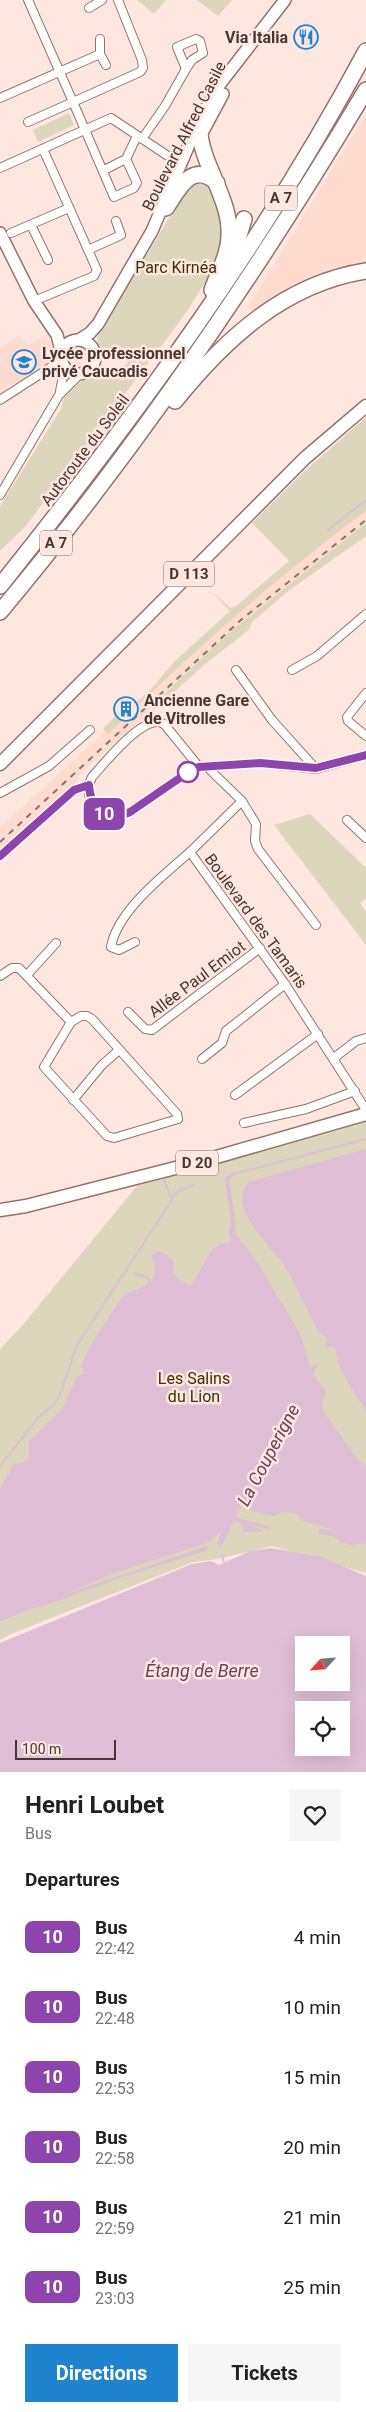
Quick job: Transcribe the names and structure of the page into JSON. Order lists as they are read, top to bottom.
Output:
{
  "streets": {
    "highway": ["A 7", "Autoroute du Soleil"],
    "main road": ["D 113", "D 20"],
    "street": ["Boulevard Alfred Casile", "Boulevard des Tamaris", "Allée Paul Emiot"]
  },
  "crossings": [
    ["Boulevard des Tamaris", "Allée Paul Emiot"]
  ],
  "water": ["La Couperigne", "Étang de Berre"],
  "parks": ["Parc Kirnéa", "Les Salins du Lion"],
  "places": {
    "restaurant": ["Via Italia"],
    "school or university": ["Lycée professionnel privé Caucadis"],
    "building": ["Ancienne Gare de Vitrolles"]
  },
  "lines": ["bus line 10"],
  "scale_bar": "100 m",
  "north": "bottom left",
  "page": {
    "on_map": "10",
    "scale": "100 m",
    "heading": [
      ["Henri Loubet", "Bus"],
      "Departures"
    ],
    "list": [
      {
        "mark": "10",
        "name": "Bus",
        "note": "22:42",
        "value": "4 min"
      },
      {
        "mark": "10",
        "name": "Bus",
        "note": "22:48",
        "value": "10 min"
      },
      {
        "mark": "10",
        "name": "Bus",
        "note": "22:53",
        "value": "15 min"
      },
      {
        "mark": "10",
        "name": "Bus",
        "note": "22:58",
        "value": "20 min"
      },
      {
        "mark": "10",
        "name": "Bus",
        "note": "22:59",
        "value": "21 min"
      },
      {
        "mark": "10",
        "name": "Bus",
        "note": "23:03",
        "value": "25 min"
      }
    ],
    "buttons": ["Directions", "Tickets"]
  }
}
